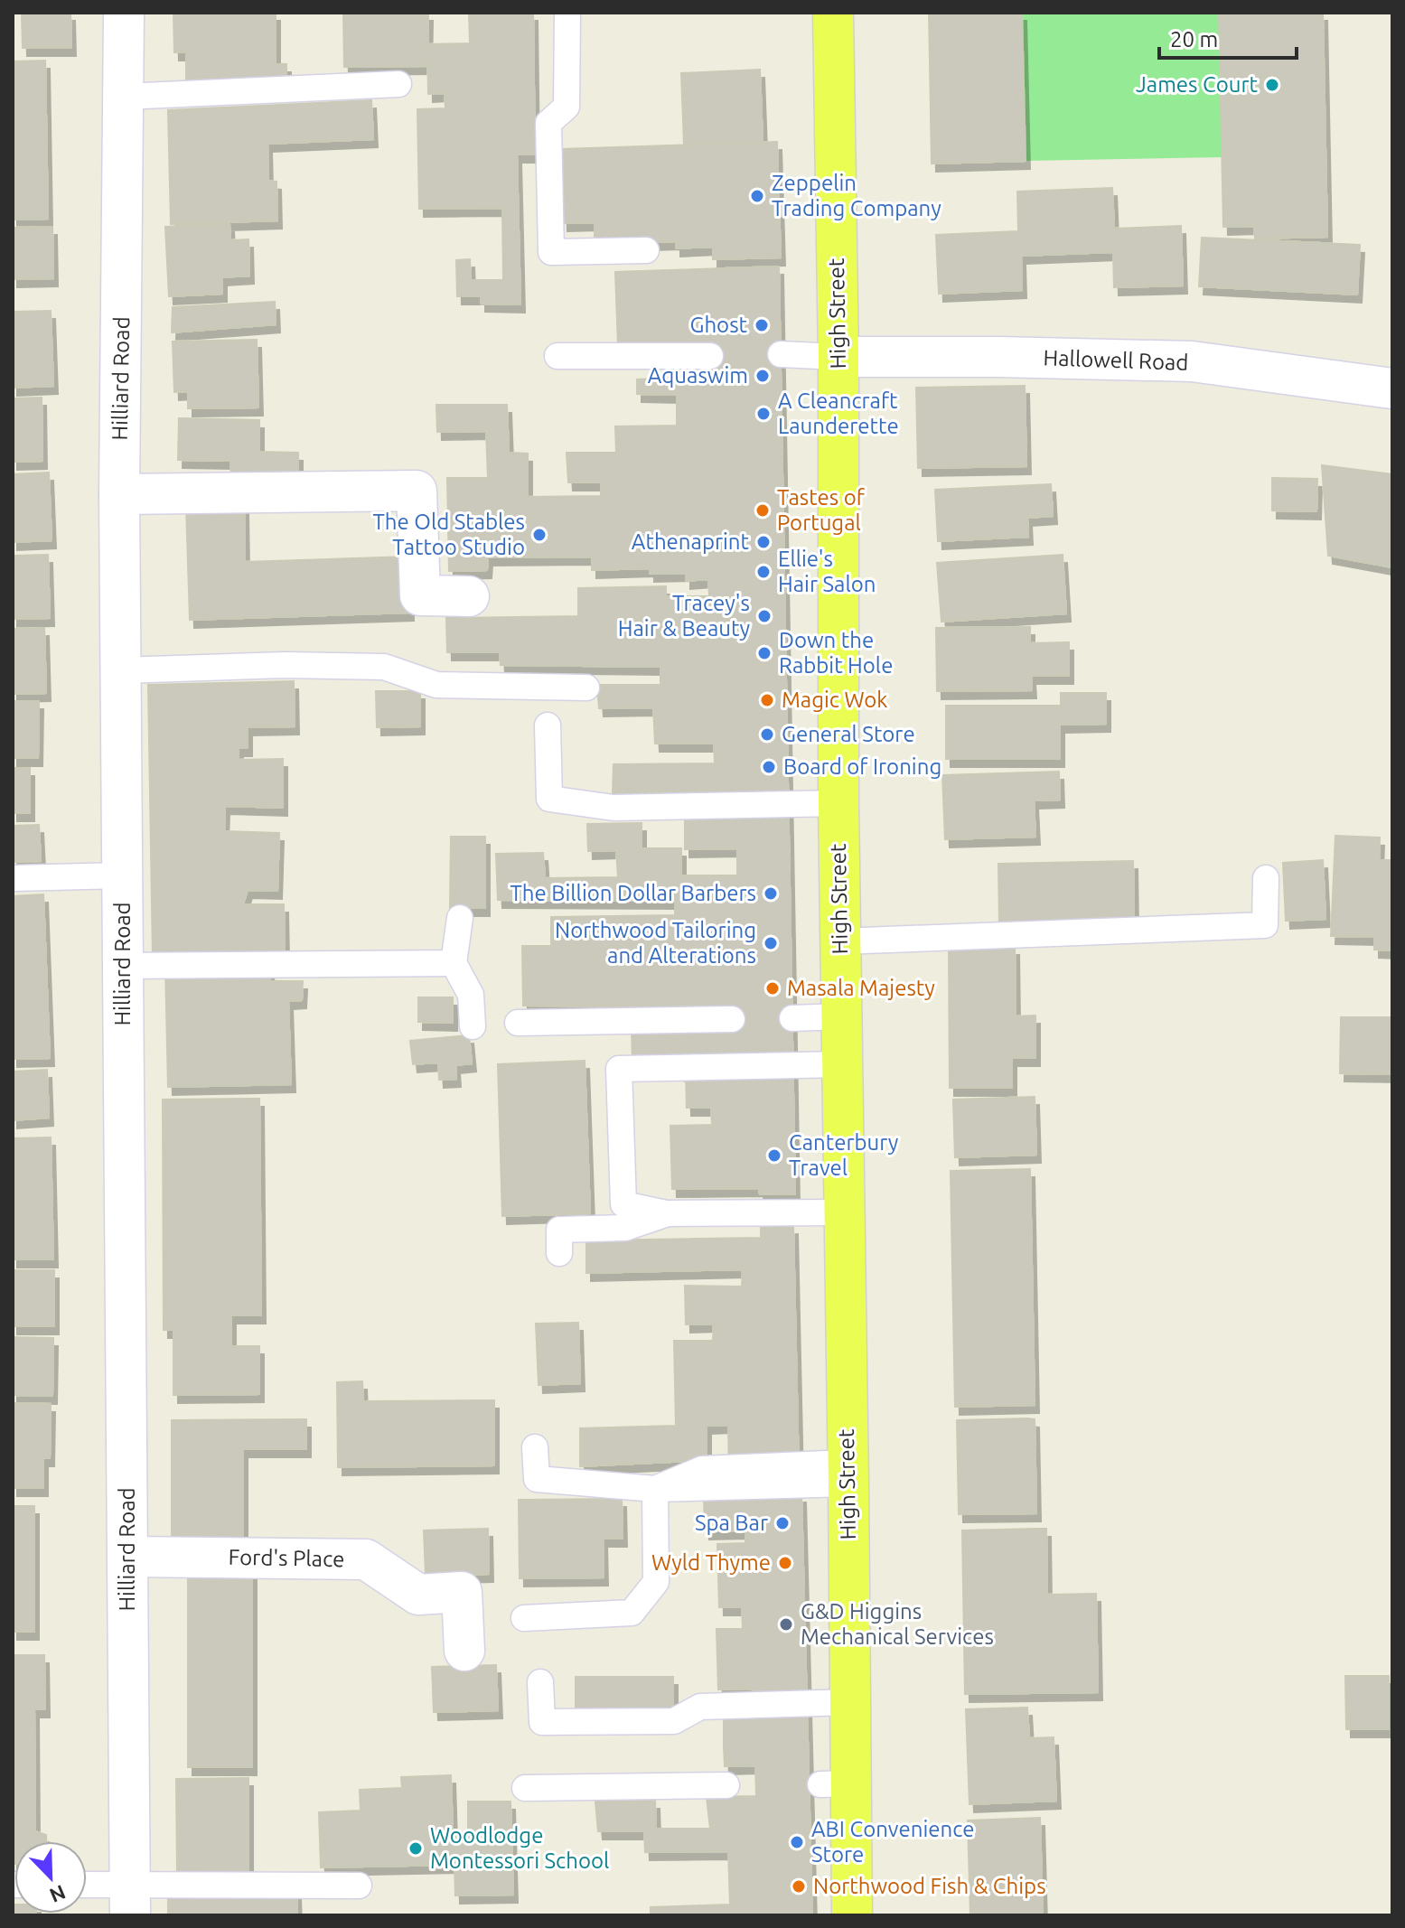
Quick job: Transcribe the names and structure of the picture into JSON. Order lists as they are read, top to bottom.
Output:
{
  "streets": {
    "main road": ["High Street"],
    "street": ["Hallowell Road", "Hilliard Road", "Ford's Place"]
  },
  "crossings": [
    ["High Street", "Hallowell Road"],
    ["Hilliard Road", "Ford's Place"]
  ],
  "places": [
    "James Court",
    "Zeppelin Trading Company",
    "Ghost",
    "Aquaswim",
    "A Cleancraft Launderette",
    "Tastes of Portugal",
    "The Old Stables Tattoo Studio",
    "Athenaprint",
    "Ellie's Hair Salon",
    "Tracey's Hair & Beauty",
    "Down the Rabbit Hole",
    "Magic Wok",
    "General Store",
    "Board of Ironing",
    "The Billion Dollar Barbers",
    "Northwood Tailoring and Alterations",
    "Masala Majesty",
    "Canterbury Travel",
    "Spa Bar",
    "Wyld Thyme",
    "G&D Higgins Mechanical Services",
    "ABI Convenience Store",
    "Woodlodge Montessori School",
    "Northwood Fish & Chips"
  ],
  "scale_bar": "20 m",
  "north": "bottom right"
}
